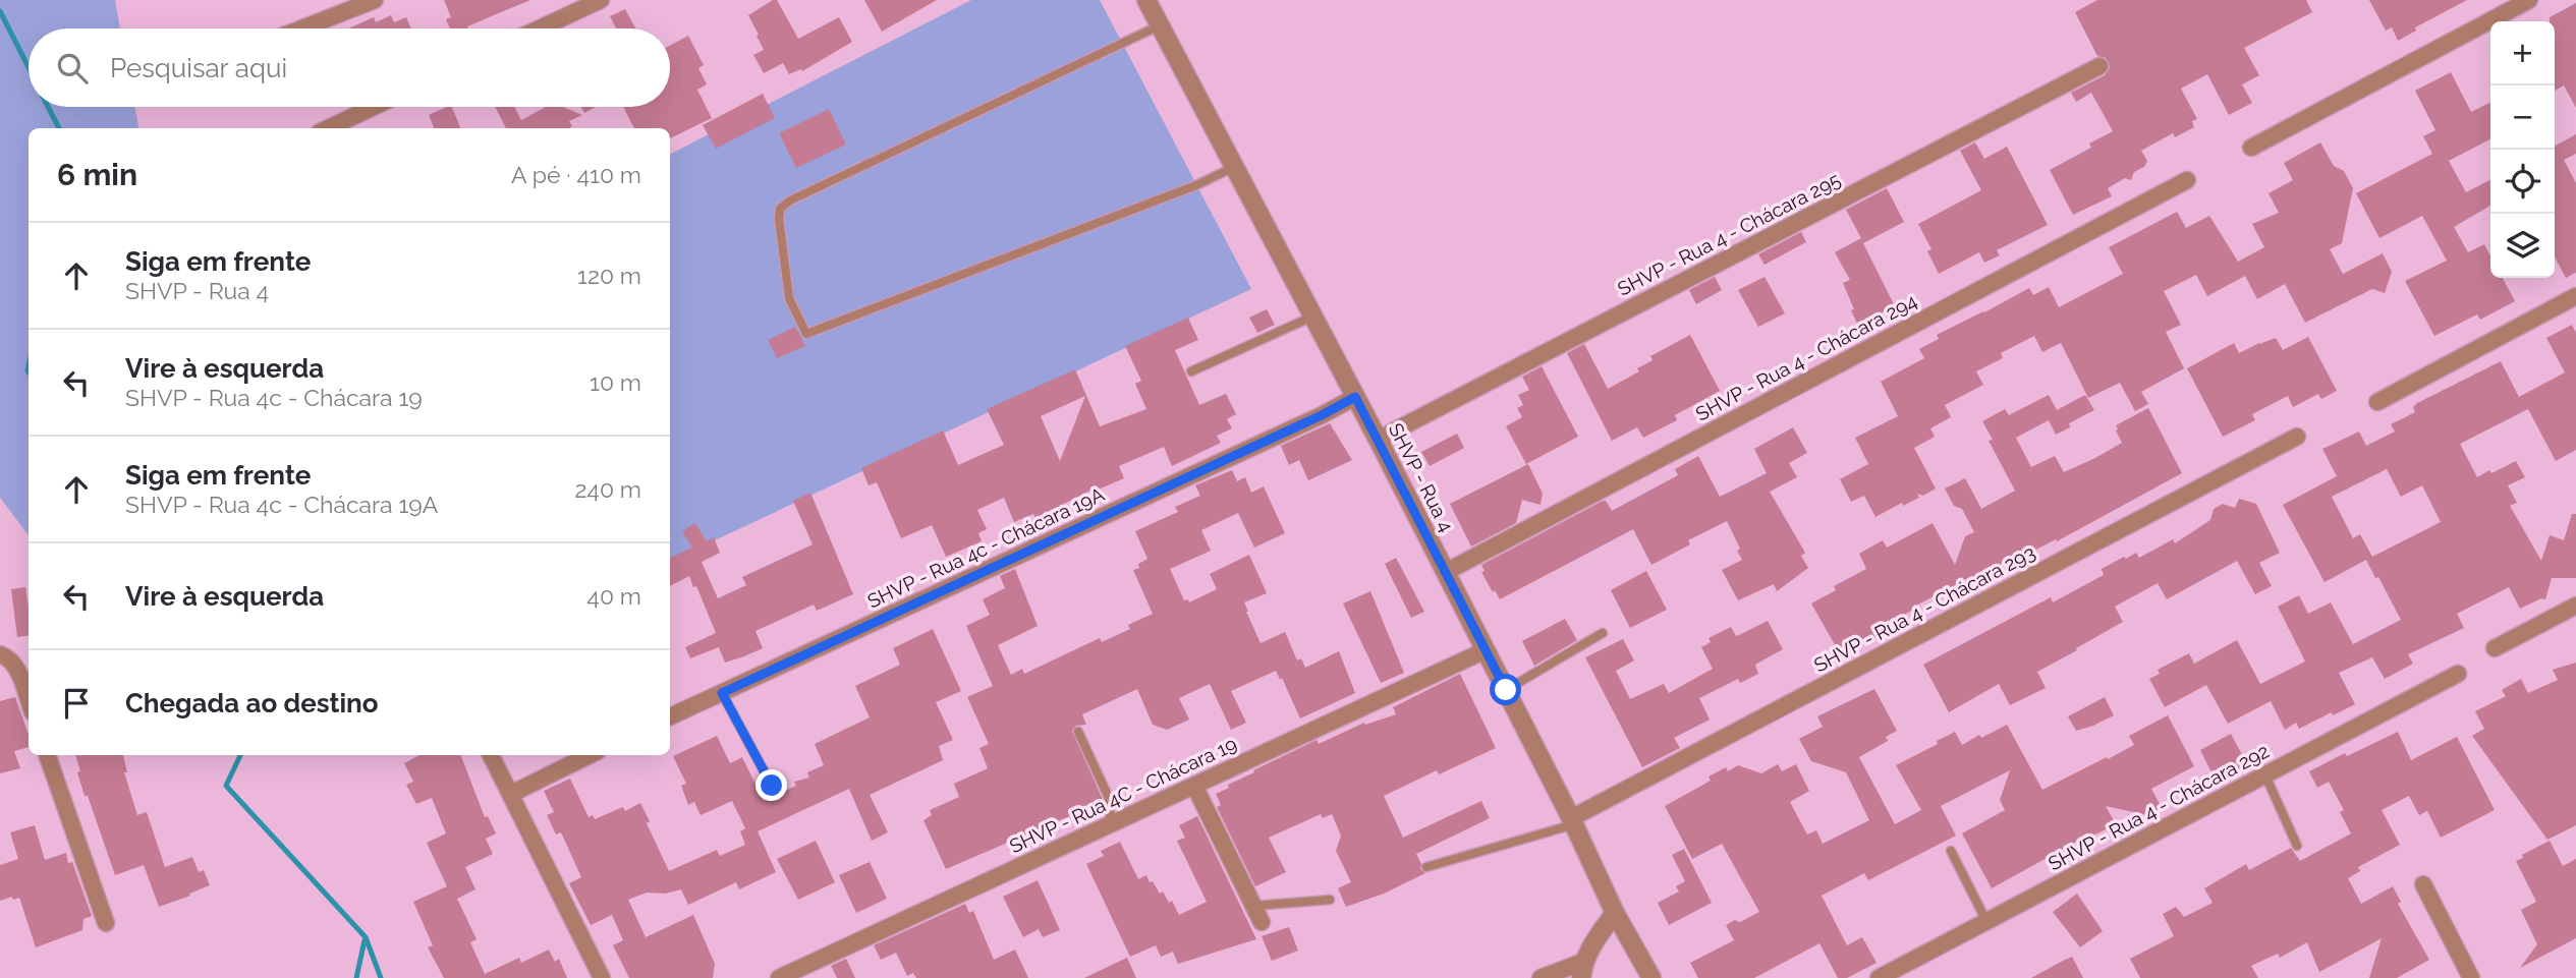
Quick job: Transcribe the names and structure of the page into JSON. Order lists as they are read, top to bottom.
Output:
{
  "streets": {
    "street": [
      "SHVP - Rua 4 - Chácara 295",
      "SHVP - Rua 4 - Chácara 294",
      "SHVP - Rua 4",
      "SHVP - Rua 4c - Chácara 19A",
      "SHVP - Rua 4 - Chácara 293",
      "SHVP - Rua 4C - Chácara 19",
      "SHVP - Rua 4 - Chácara 292"
    ]
  },
  "crossings": [
    ["SHVP - Rua 4 - Chácara 295", "SHVP - Rua 4"],
    ["SHVP - Rua 4 - Chácara 294", "SHVP - Rua 4"],
    ["SHVP - Rua 4", "SHVP - Rua 4c - Chácara 19A"],
    ["SHVP - Rua 4", "SHVP - Rua 4 - Chácara 293"],
    ["SHVP - Rua 4", "SHVP - Rua 4C - Chácara 19"]
  ],
  "page": {
    "map_buttons": ["+", "−"],
    "search": "Pesquisar aqui",
    "heading": ["6 min", "A pé · 410 m"],
    "list": [
      ["Siga em frente", "SHVP - Rua 4", "120 m"],
      ["Vire à esquerda", "SHVP - Rua 4c - Chácara 19", "10 m"],
      ["Siga em frente", "SHVP - Rua 4c - Chácara 19A", "240 m"],
      ["Vire à esquerda", "40 m"],
      "Chegada ao destino"
    ]
  }
}
